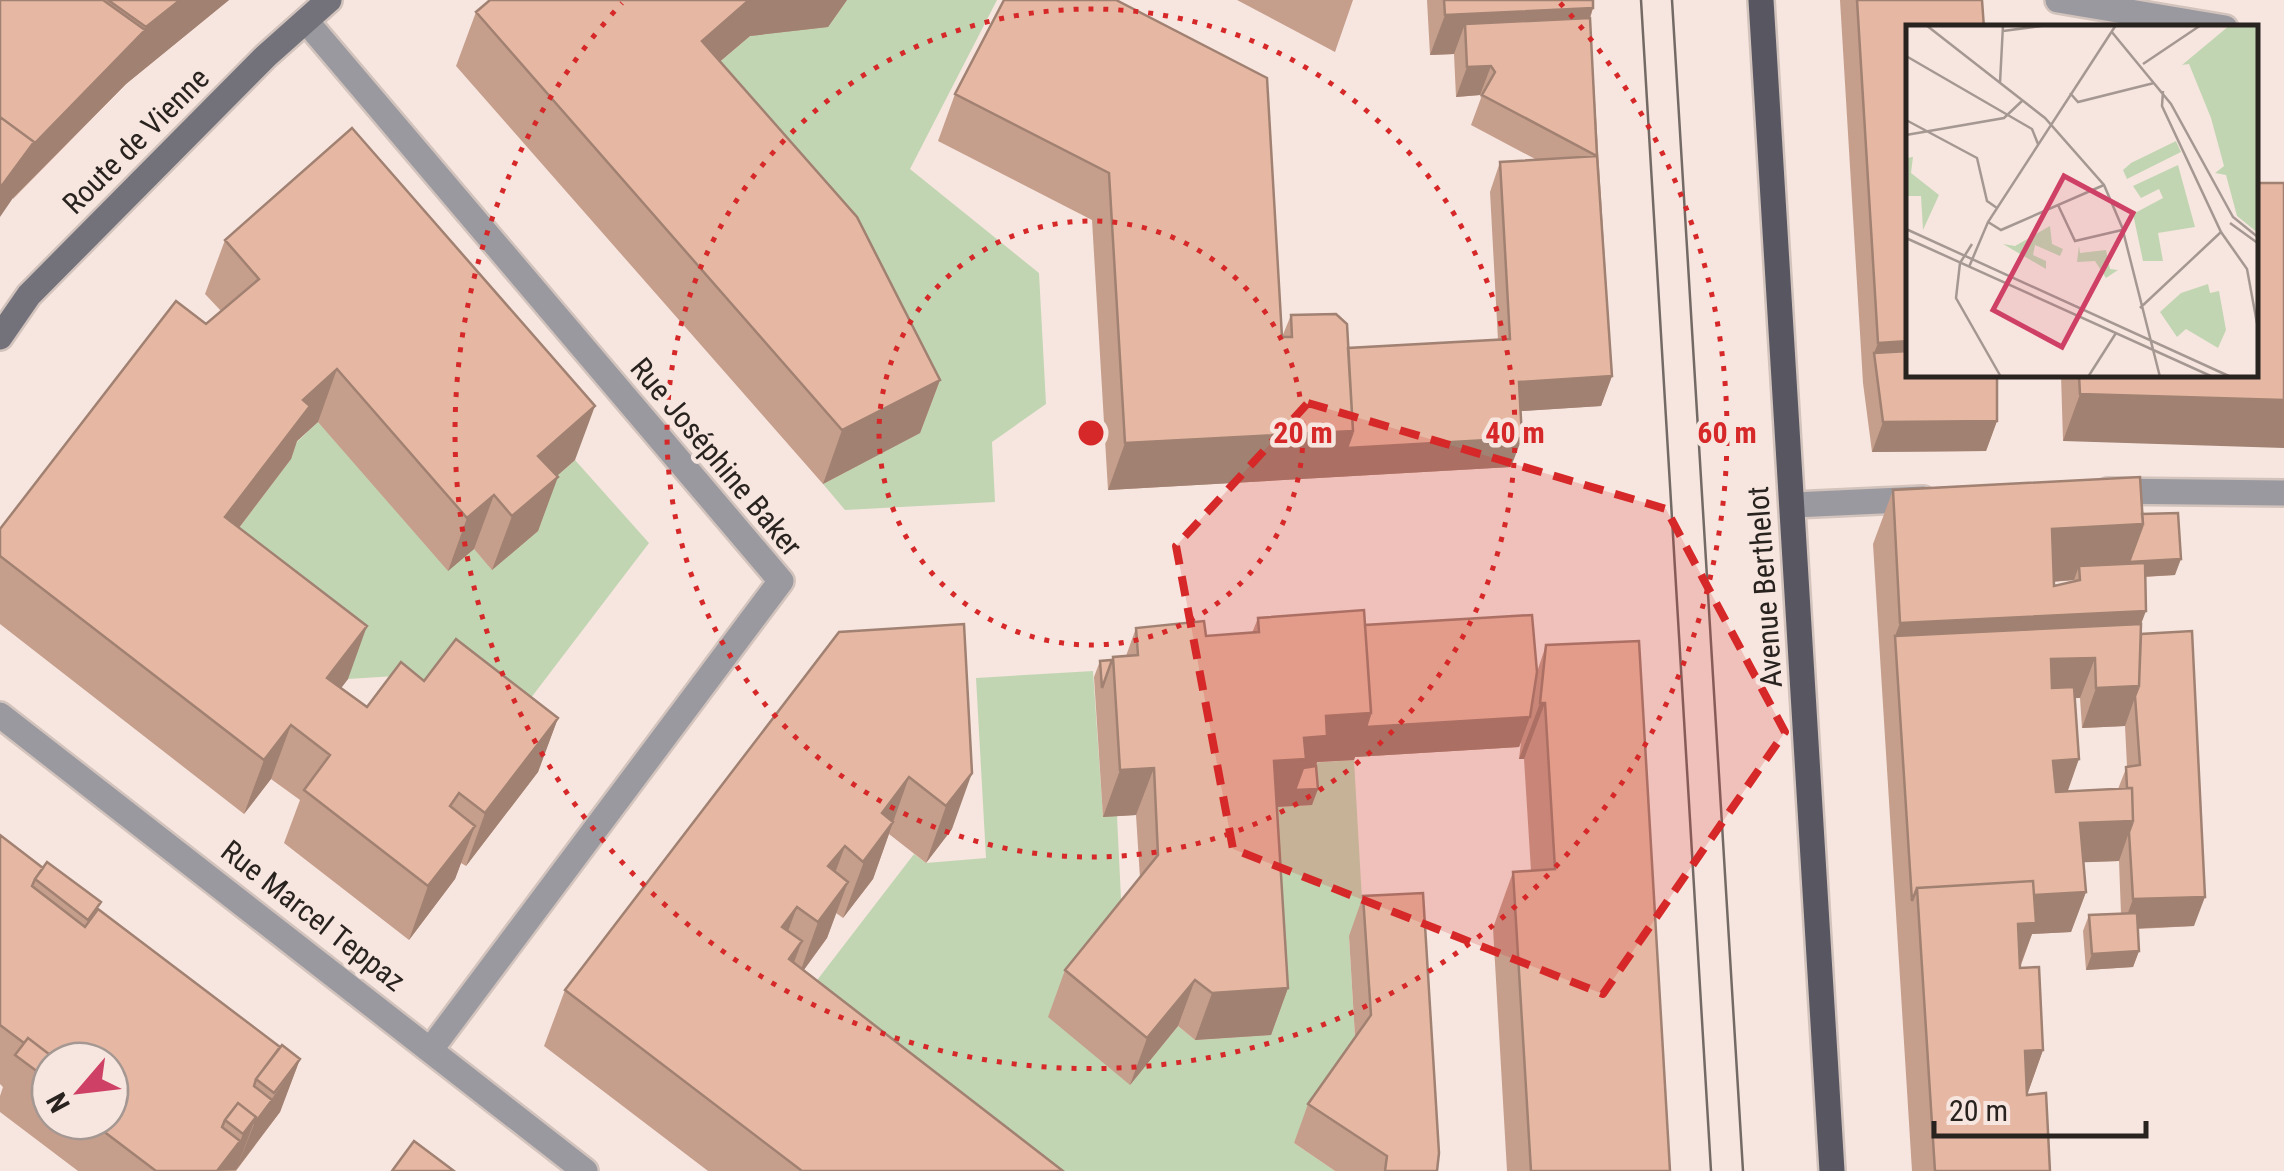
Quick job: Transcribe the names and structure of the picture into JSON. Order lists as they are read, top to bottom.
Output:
{
  "streets": {
    "main road": ["Route de Vienne", "Avenue Berthelot"],
    "street": ["Rue Joséphine Baker", "Rue Marcel Teppaz"]
  },
  "crossings": [
    ["Route de Vienne", "Rue Joséphine Baker"],
    ["Rue Joséphine Baker", "Rue Marcel Teppaz"]
  ],
  "scale_bar": "20 m",
  "north": "bottom left",
  "rings": ["20 m", "40 m", "60 m"]
}
